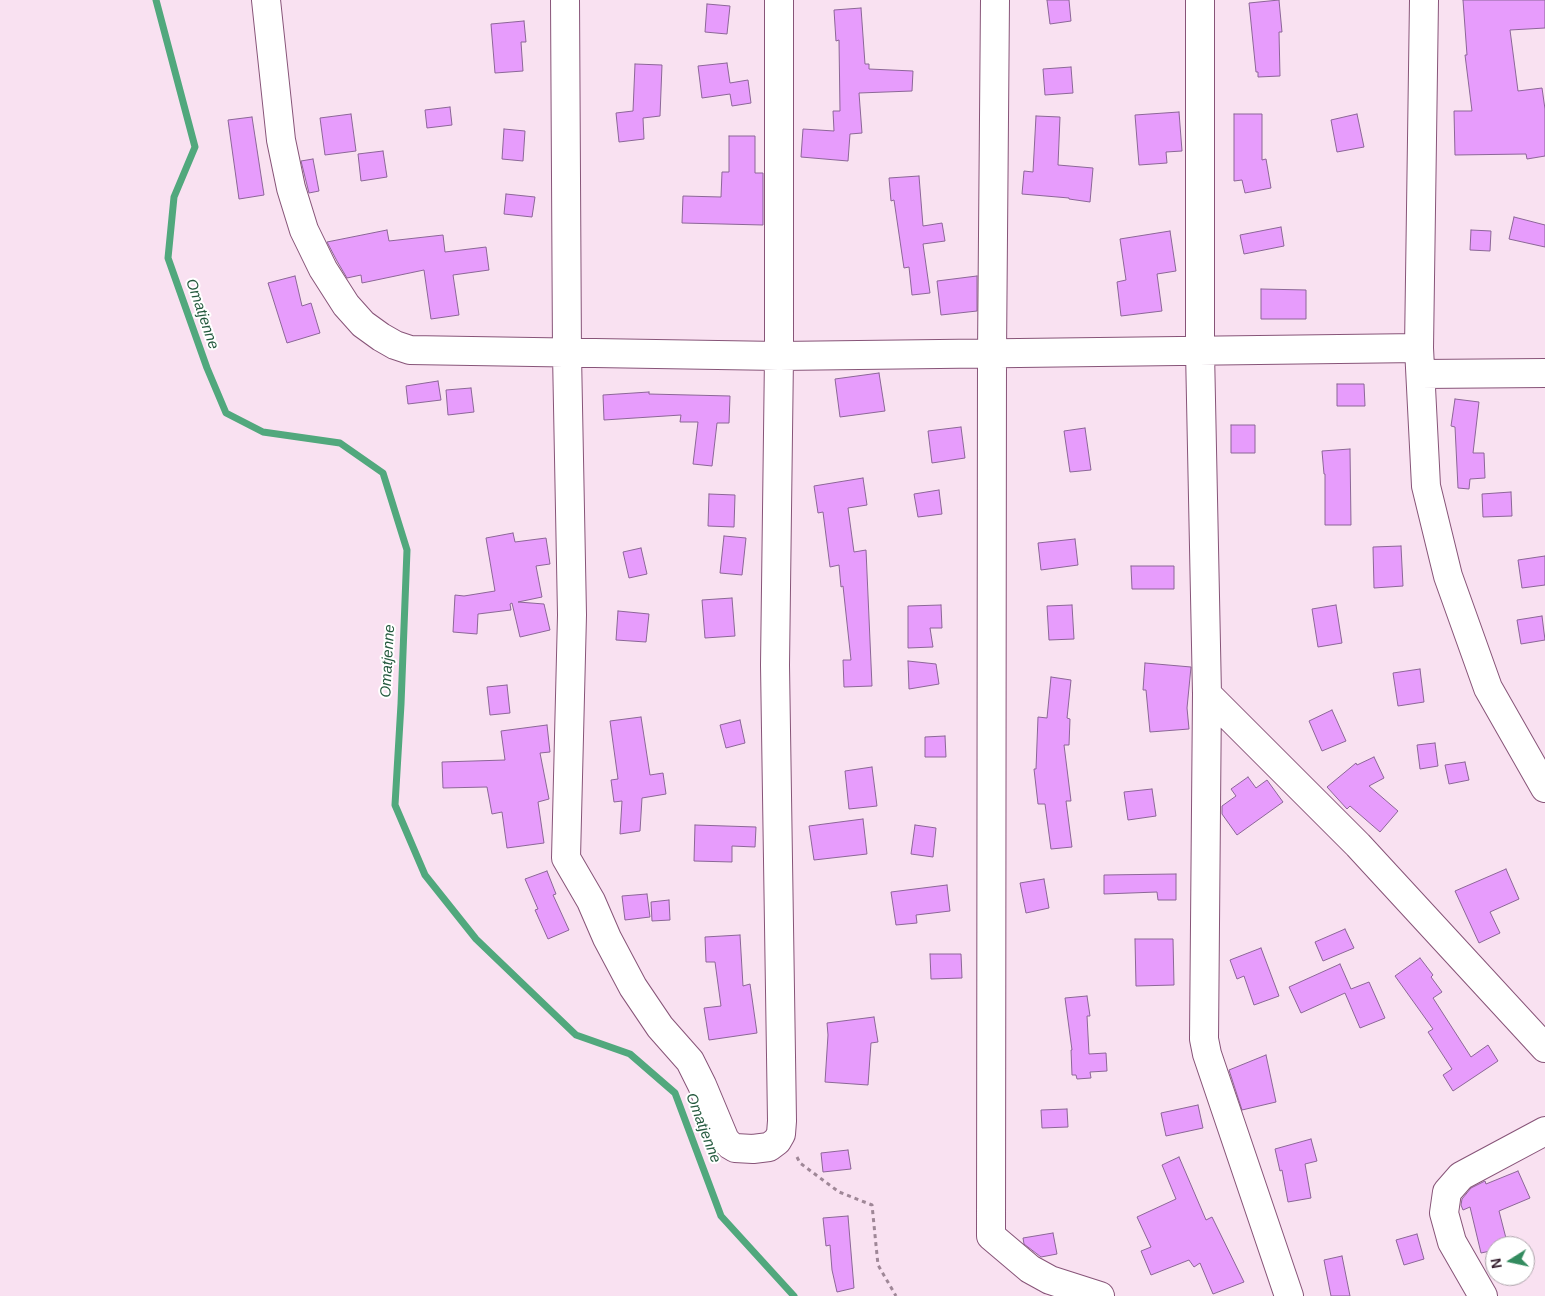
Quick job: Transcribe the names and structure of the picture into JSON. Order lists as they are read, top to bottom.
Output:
{
  "water": ["Omatjenne"],
  "north": "left"
}
